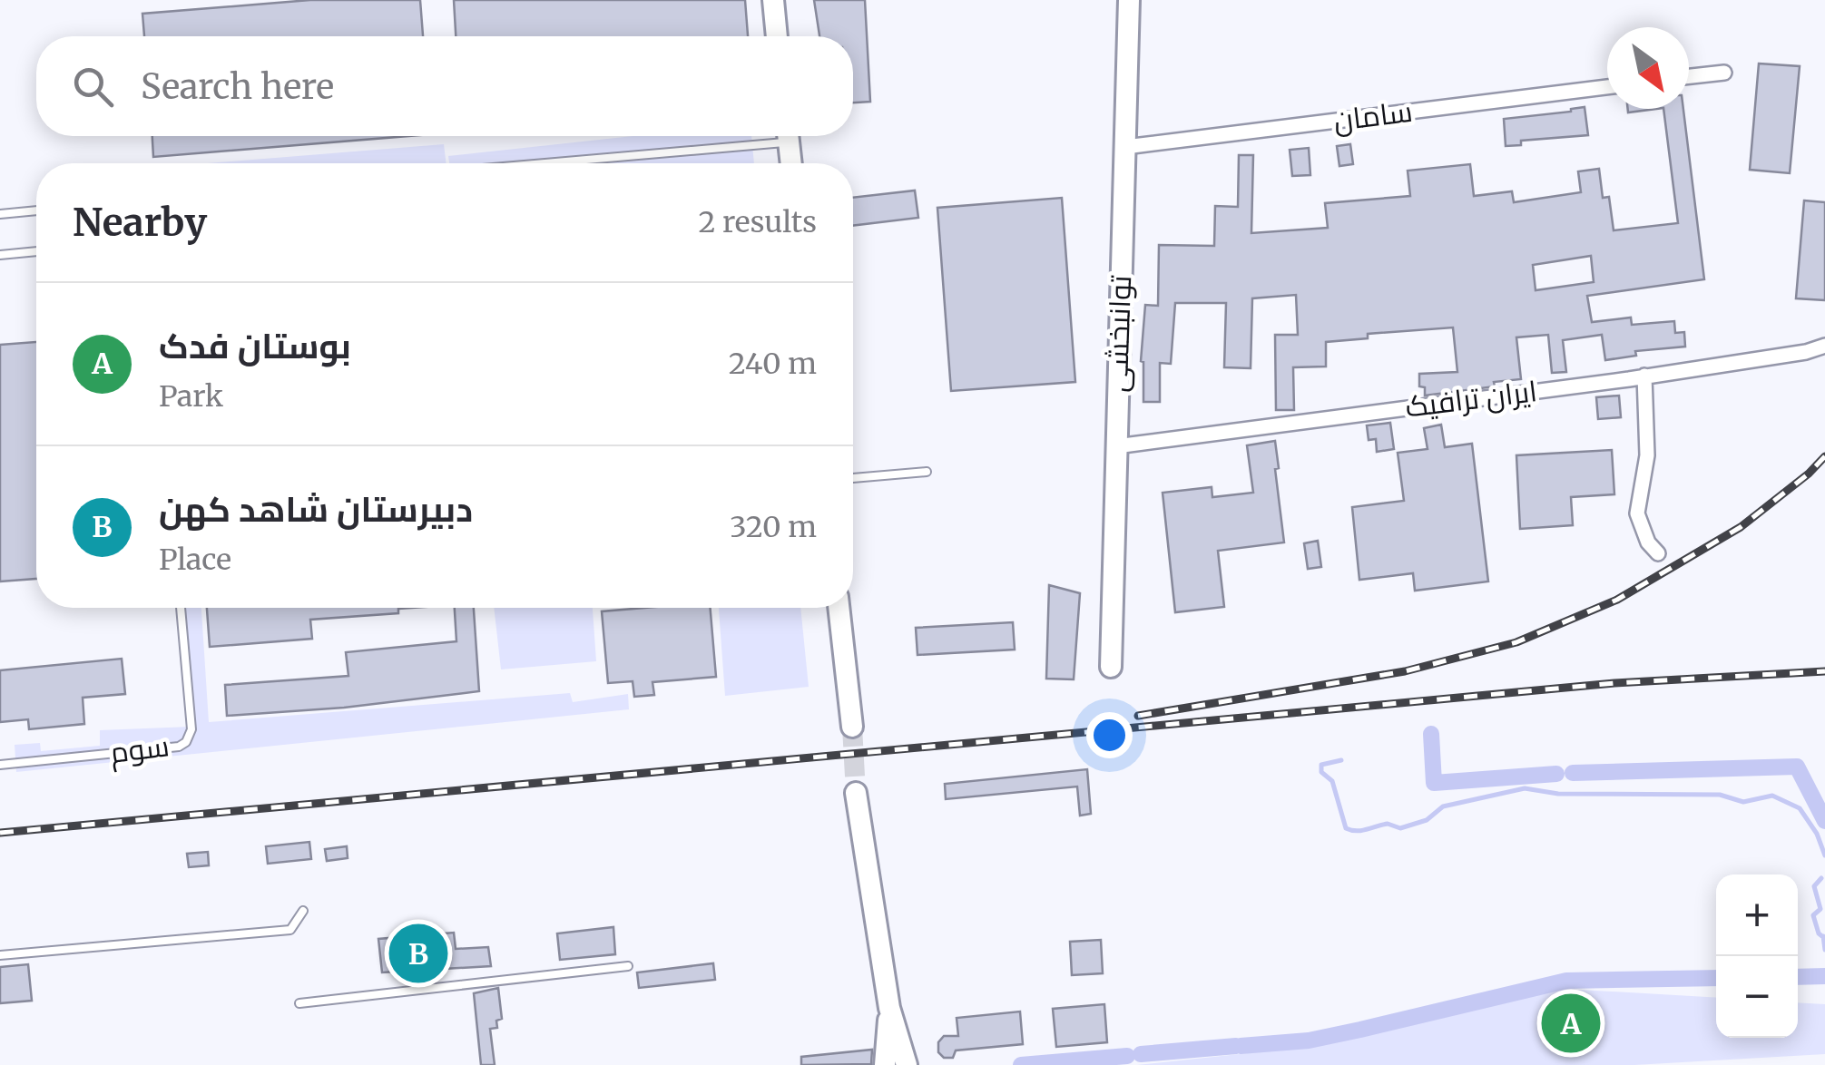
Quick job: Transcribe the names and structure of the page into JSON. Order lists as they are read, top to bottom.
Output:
{
  "streets": {
    "street": ["سامان", "توانبخشی", "ایران ترافیک"],
    "lane": ["سوم"]
  },
  "crossings": [
    ["سامان", "توانبخشی"],
    ["توانبخشی", "ایران ترافیک"]
  ],
  "north": "bottom right",
  "page": {
    "search": "Search here",
    "heading": ["Nearby", "2 results"],
    "list": [
      {
        "mark": "A",
        "name": "بوستان فدک",
        "note": "Park",
        "value": "240 m"
      },
      {
        "mark": "B",
        "name": "دبیرستان شاهد کهن",
        "note": "Place",
        "value": "320 m"
      }
    ],
    "map_buttons": ["+", "−"],
    "pins": ["B", "A"]
  }
}
